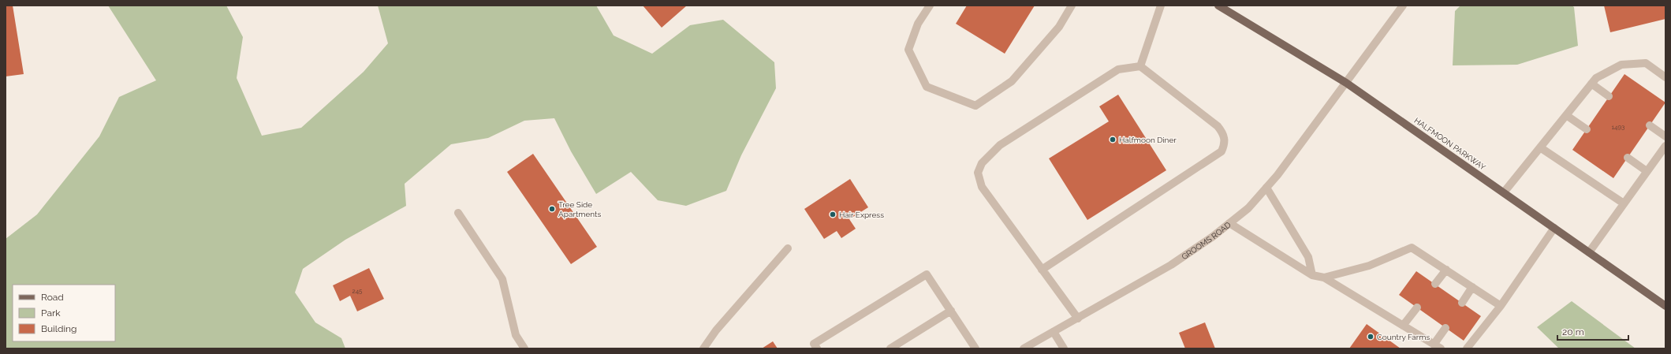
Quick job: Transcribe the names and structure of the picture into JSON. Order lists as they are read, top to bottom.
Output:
{
  "streets": {
    "main road": ["HALFMOON PARKWAY"],
    "street": ["GROOMS ROAD"]
  },
  "crossings": [
    ["HALFMOON PARKWAY", "GROOMS ROAD"]
  ],
  "places": [
    "Halfmoon Diner",
    "Tree Side Apartments",
    "Hair Express",
    "Country Farms"
  ],
  "house_numbers": ["1493", "245"],
  "legend": ["Road", "Park", "Building"],
  "scale_bar": "20 m"
}
